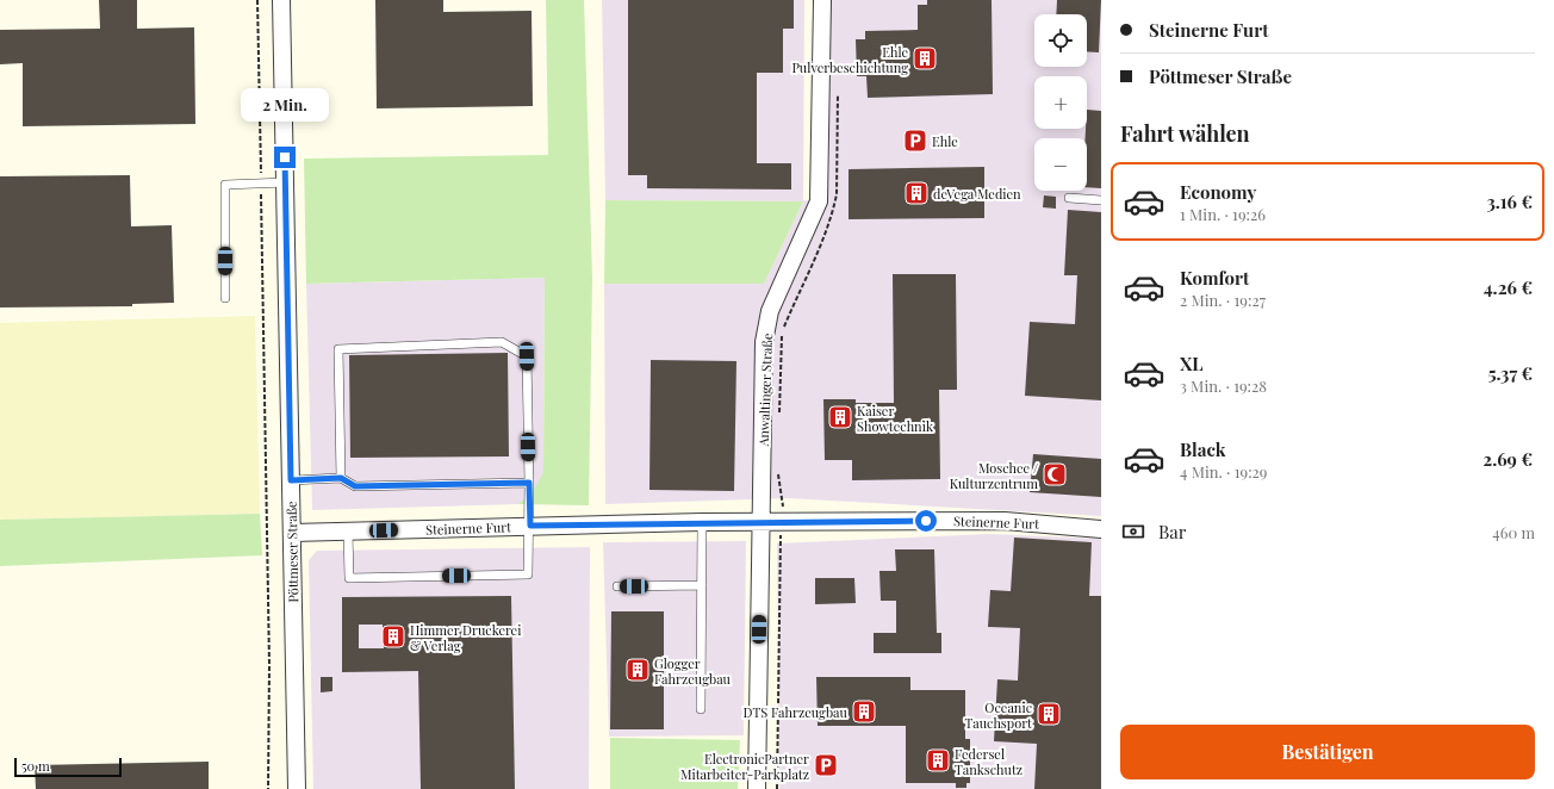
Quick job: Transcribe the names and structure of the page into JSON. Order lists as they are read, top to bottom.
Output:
{
  "streets": {
    "street": ["Anwaltinger Straße", "Steinerne Furt", "Pöttmeser Straße"]
  },
  "crossings": [
    ["Anwaltinger Straße", "Steinerne Furt"],
    ["Steinerne Furt", "Pöttmeser Straße"]
  ],
  "places": {
    "building": [
      "Ehle Pulverbeschichtung",
      "deVega Medien",
      "Kaiser Showtechnik",
      "Himmer Druckerei & Verlag",
      "Glogger Fahrzeugbau",
      "DTS Fahrzeugbau",
      "Oceanic Tauchsport",
      "Federsel Tankschutz"
    ],
    "parking": ["Ehle", "ElectronicPartner Mitarbeiter-Parkplatz"],
    "mosque": ["Moschee / Kulturzentrum"]
  },
  "scale_bar": "50 m",
  "page": {
    "banner": ["Steinerne Furt", "Pöttmeser Straße"],
    "map_buttons": ["+", "−"],
    "bubble": "2 Min.",
    "heading": "Fahrt wählen",
    "list": [
      {
        "name": "Economy",
        "note": "1 Min. · 19:26",
        "value": "3.16 €"
      },
      {
        "name": "Komfort",
        "note": "2 Min. · 19:27",
        "value": "4.26 €"
      },
      {
        "name": "XL",
        "note": "3 Min. · 19:28",
        "value": "5.37 €"
      },
      {
        "name": "Black",
        "note": "4 Min. · 19:29",
        "value": "2.69 €"
      }
    ],
    "pay": ["Bar", "460 m"],
    "buttons": "Bestätigen",
    "scale": "50 m"
  }
}
